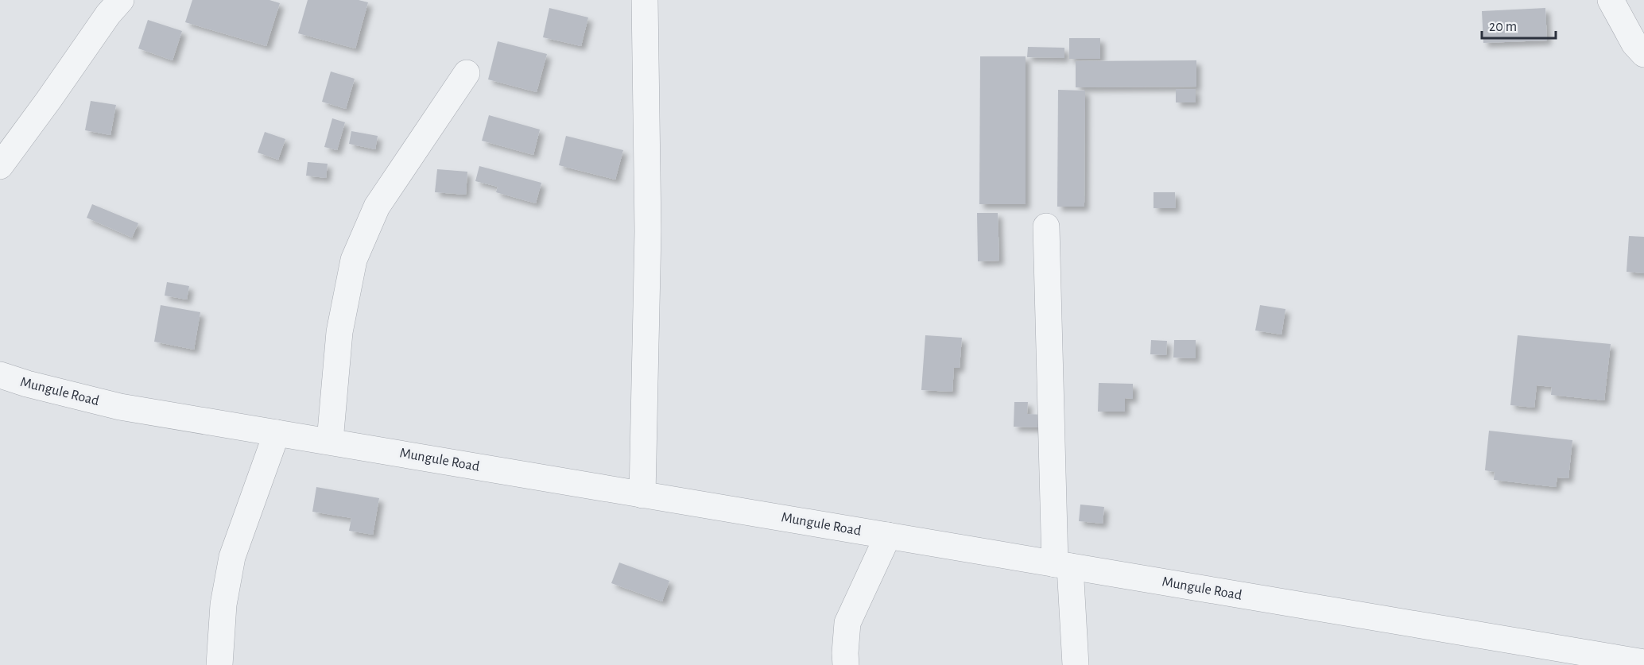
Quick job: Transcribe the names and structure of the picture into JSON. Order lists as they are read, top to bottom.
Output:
{
  "streets": {
    "street": ["Mungule Road"]
  },
  "scale_bar": "20 m"
}
